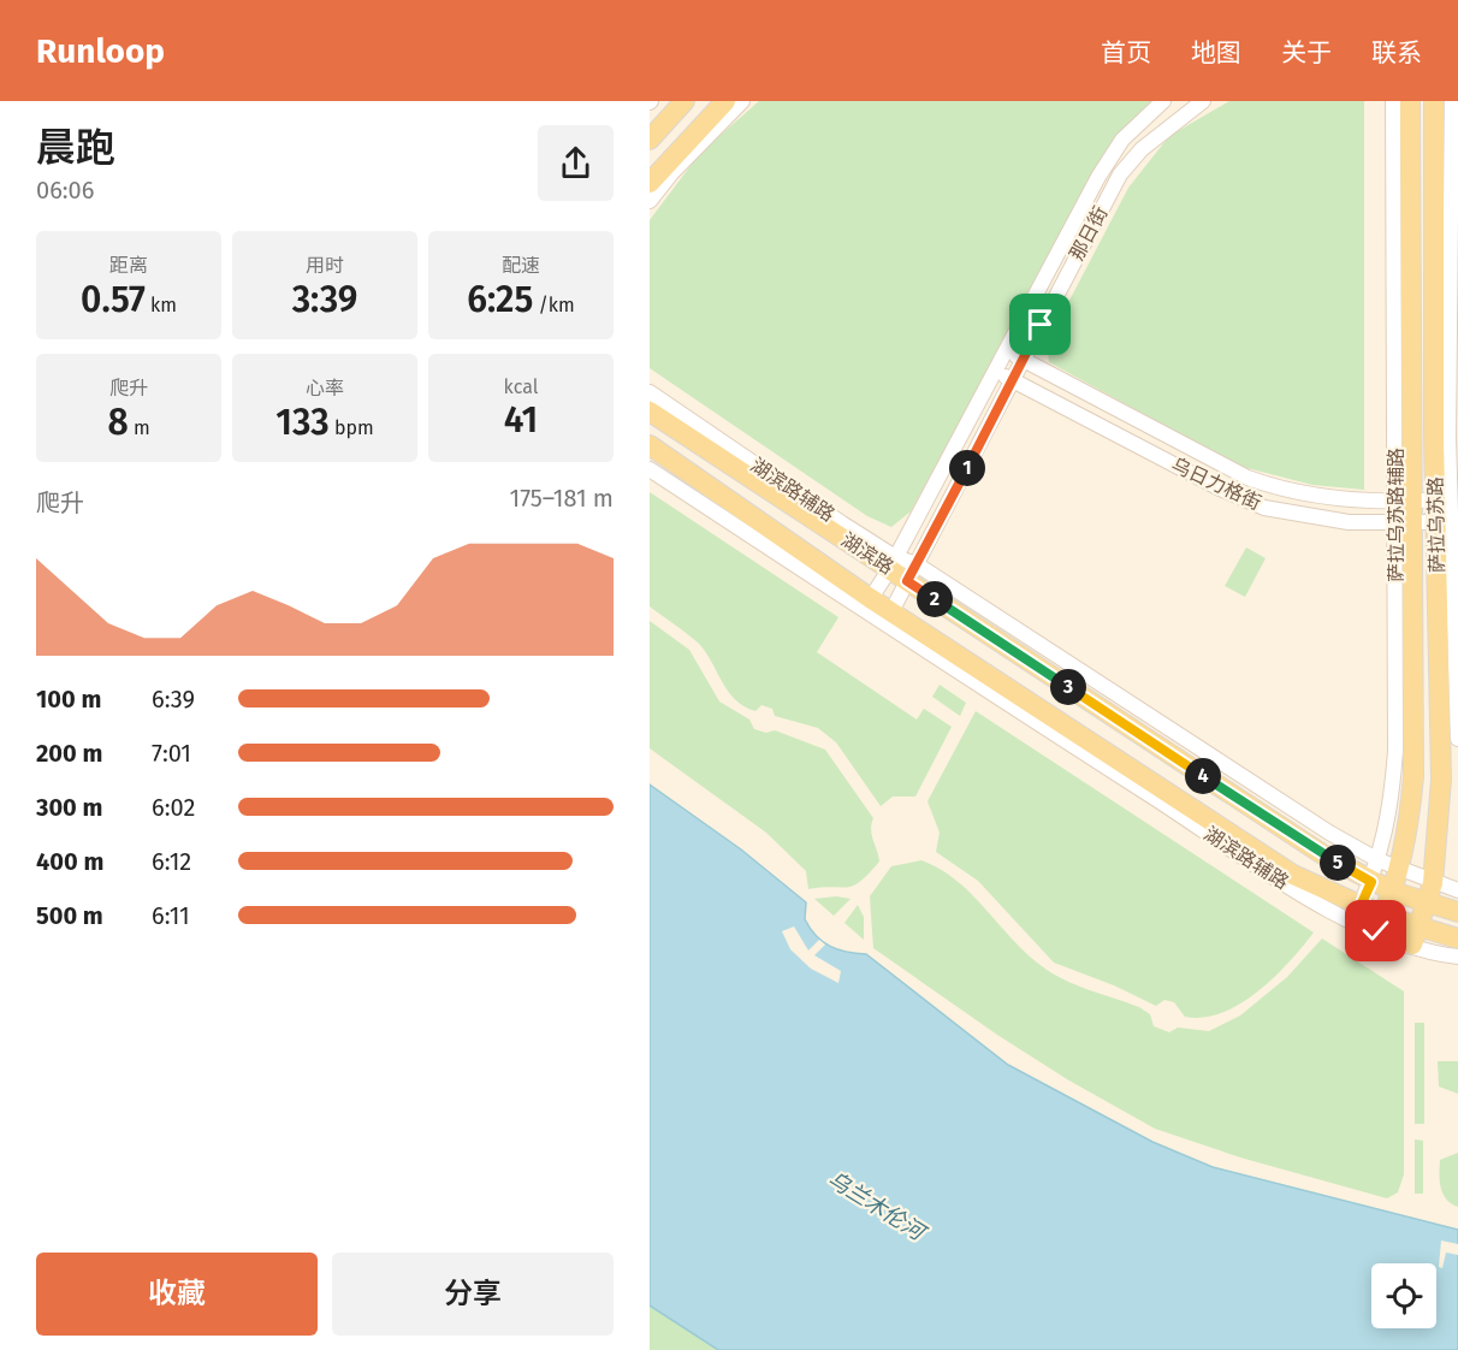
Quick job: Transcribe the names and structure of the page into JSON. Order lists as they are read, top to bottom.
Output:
{
  "streets": {
    "main road": ["萨拉乌苏路", "湖滨路"],
    "street": [
      "那日街",
      "乌日力格街",
      "湖滨路辅路",
      "萨拉乌苏路辅路"
    ]
  },
  "crossings": [
    ["那日街", "乌日力格街"],
    ["那日街", "湖滨路辅路"],
    ["那日街", "湖滨路"],
    ["乌日力格街", "萨拉乌苏路辅路"],
    ["乌日力格街", "萨拉乌苏路"],
    ["湖滨路辅路", "湖滨路"],
    ["萨拉乌苏路辅路", "萨拉乌苏路"],
    ["萨拉乌苏路辅路", "湖滨路"],
    ["萨拉乌苏路", "湖滨路"]
  ],
  "water": ["乌兰木伦河"],
  "page": {
    "header": "Runloop",
    "nav": [
      "首页",
      "地图",
      "关于",
      "联系"
    ],
    "heading": ["晨跑", "06:06"],
    "stats": [
      ["距离", "0.57 km"],
      ["用时", "3:39"],
      ["配速", "6:25 /km"],
      ["爬升", "8 m"],
      ["心率", "133 bpm"],
      ["kcal", "41"]
    ],
    "pins": [
      "1",
      "2",
      "3",
      "4",
      "5"
    ],
    "chart": ["爬升", "175–181 m"],
    "list": [
      {
        "name": "100 m",
        "note": "6:39"
      },
      {
        "name": "200 m",
        "note": "7:01"
      },
      {
        "name": "300 m",
        "note": "6:02"
      },
      {
        "name": "400 m",
        "note": "6:12"
      },
      {
        "name": "500 m",
        "note": "6:11"
      }
    ],
    "buttons": ["收藏", "分享"]
  }
}
